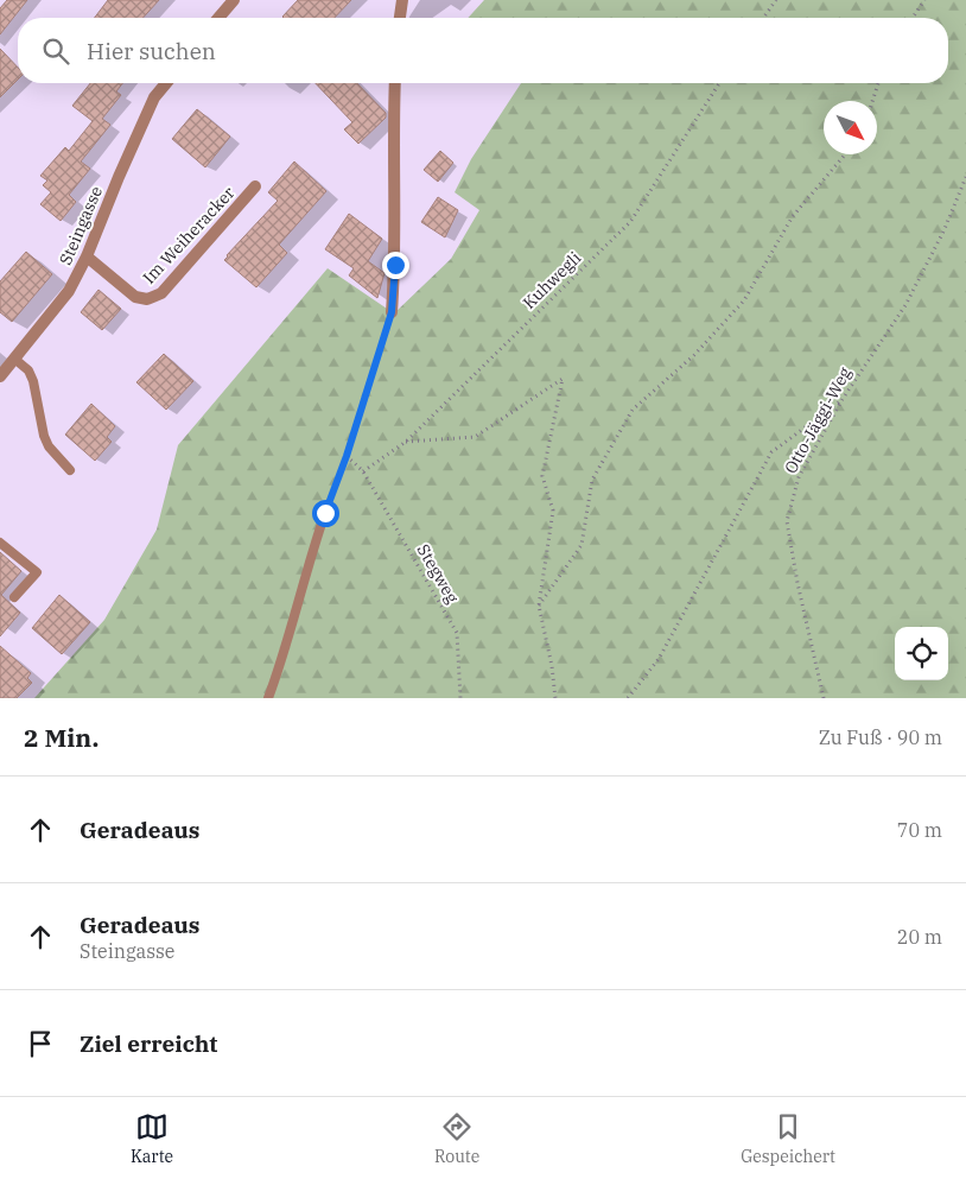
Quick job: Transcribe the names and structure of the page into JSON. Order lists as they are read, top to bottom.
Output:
{
  "streets": {
    "street": ["Steingasse", "Im Weiheracker"],
    "path": ["Kuhwegli", "Otto-Jäggi-Weg", "Stegweg"]
  },
  "crossings": [
    ["Steingasse", "Im Weiheracker"],
    ["Kuhwegli", "Stegweg"]
  ],
  "north": "bottom right",
  "page": {
    "search": "Hier suchen",
    "heading": ["2 Min.", "Zu Fuß · 90 m"],
    "list": [
      ["Geradeaus", "70 m"],
      ["Geradeaus", "Steingasse", "20 m"],
      "Ziel erreicht"
    ],
    "nav": ["Karte", "Route", "Gespeichert"]
  }
}
